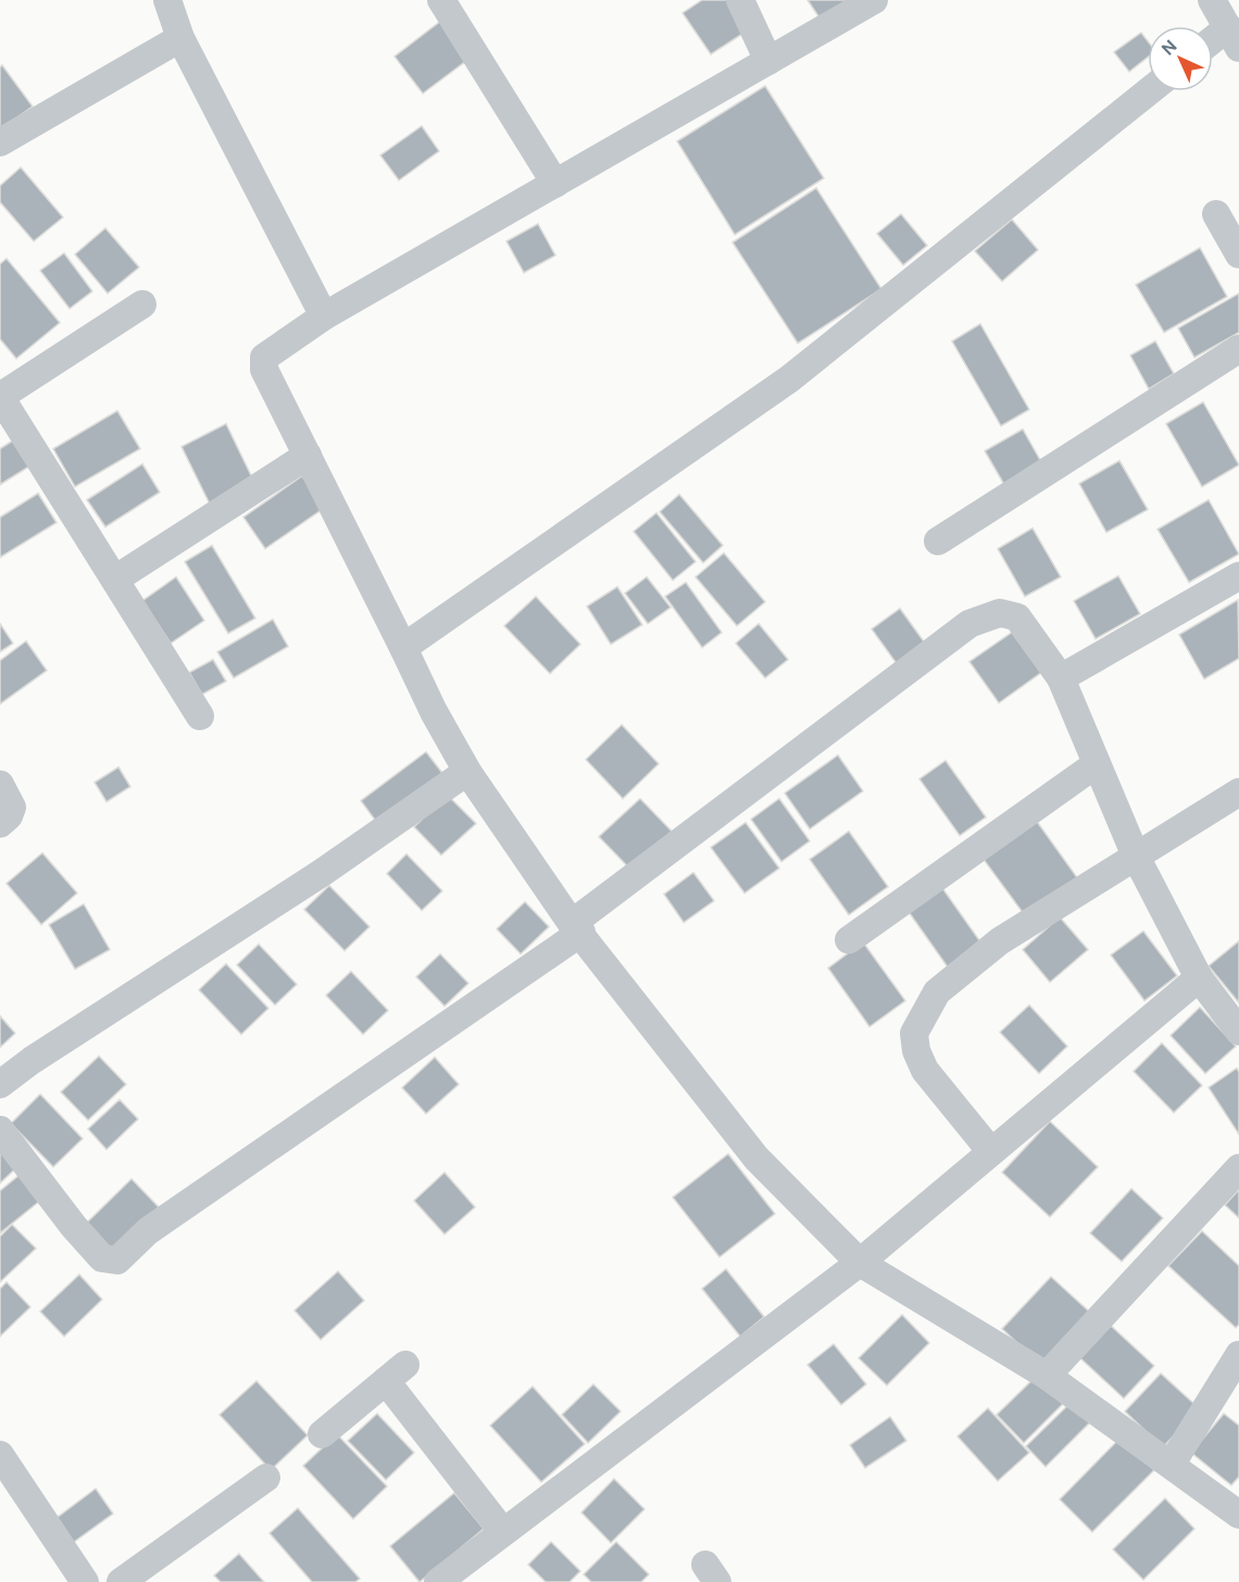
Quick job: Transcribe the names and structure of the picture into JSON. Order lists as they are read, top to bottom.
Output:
{
  "north": "top left"
}
